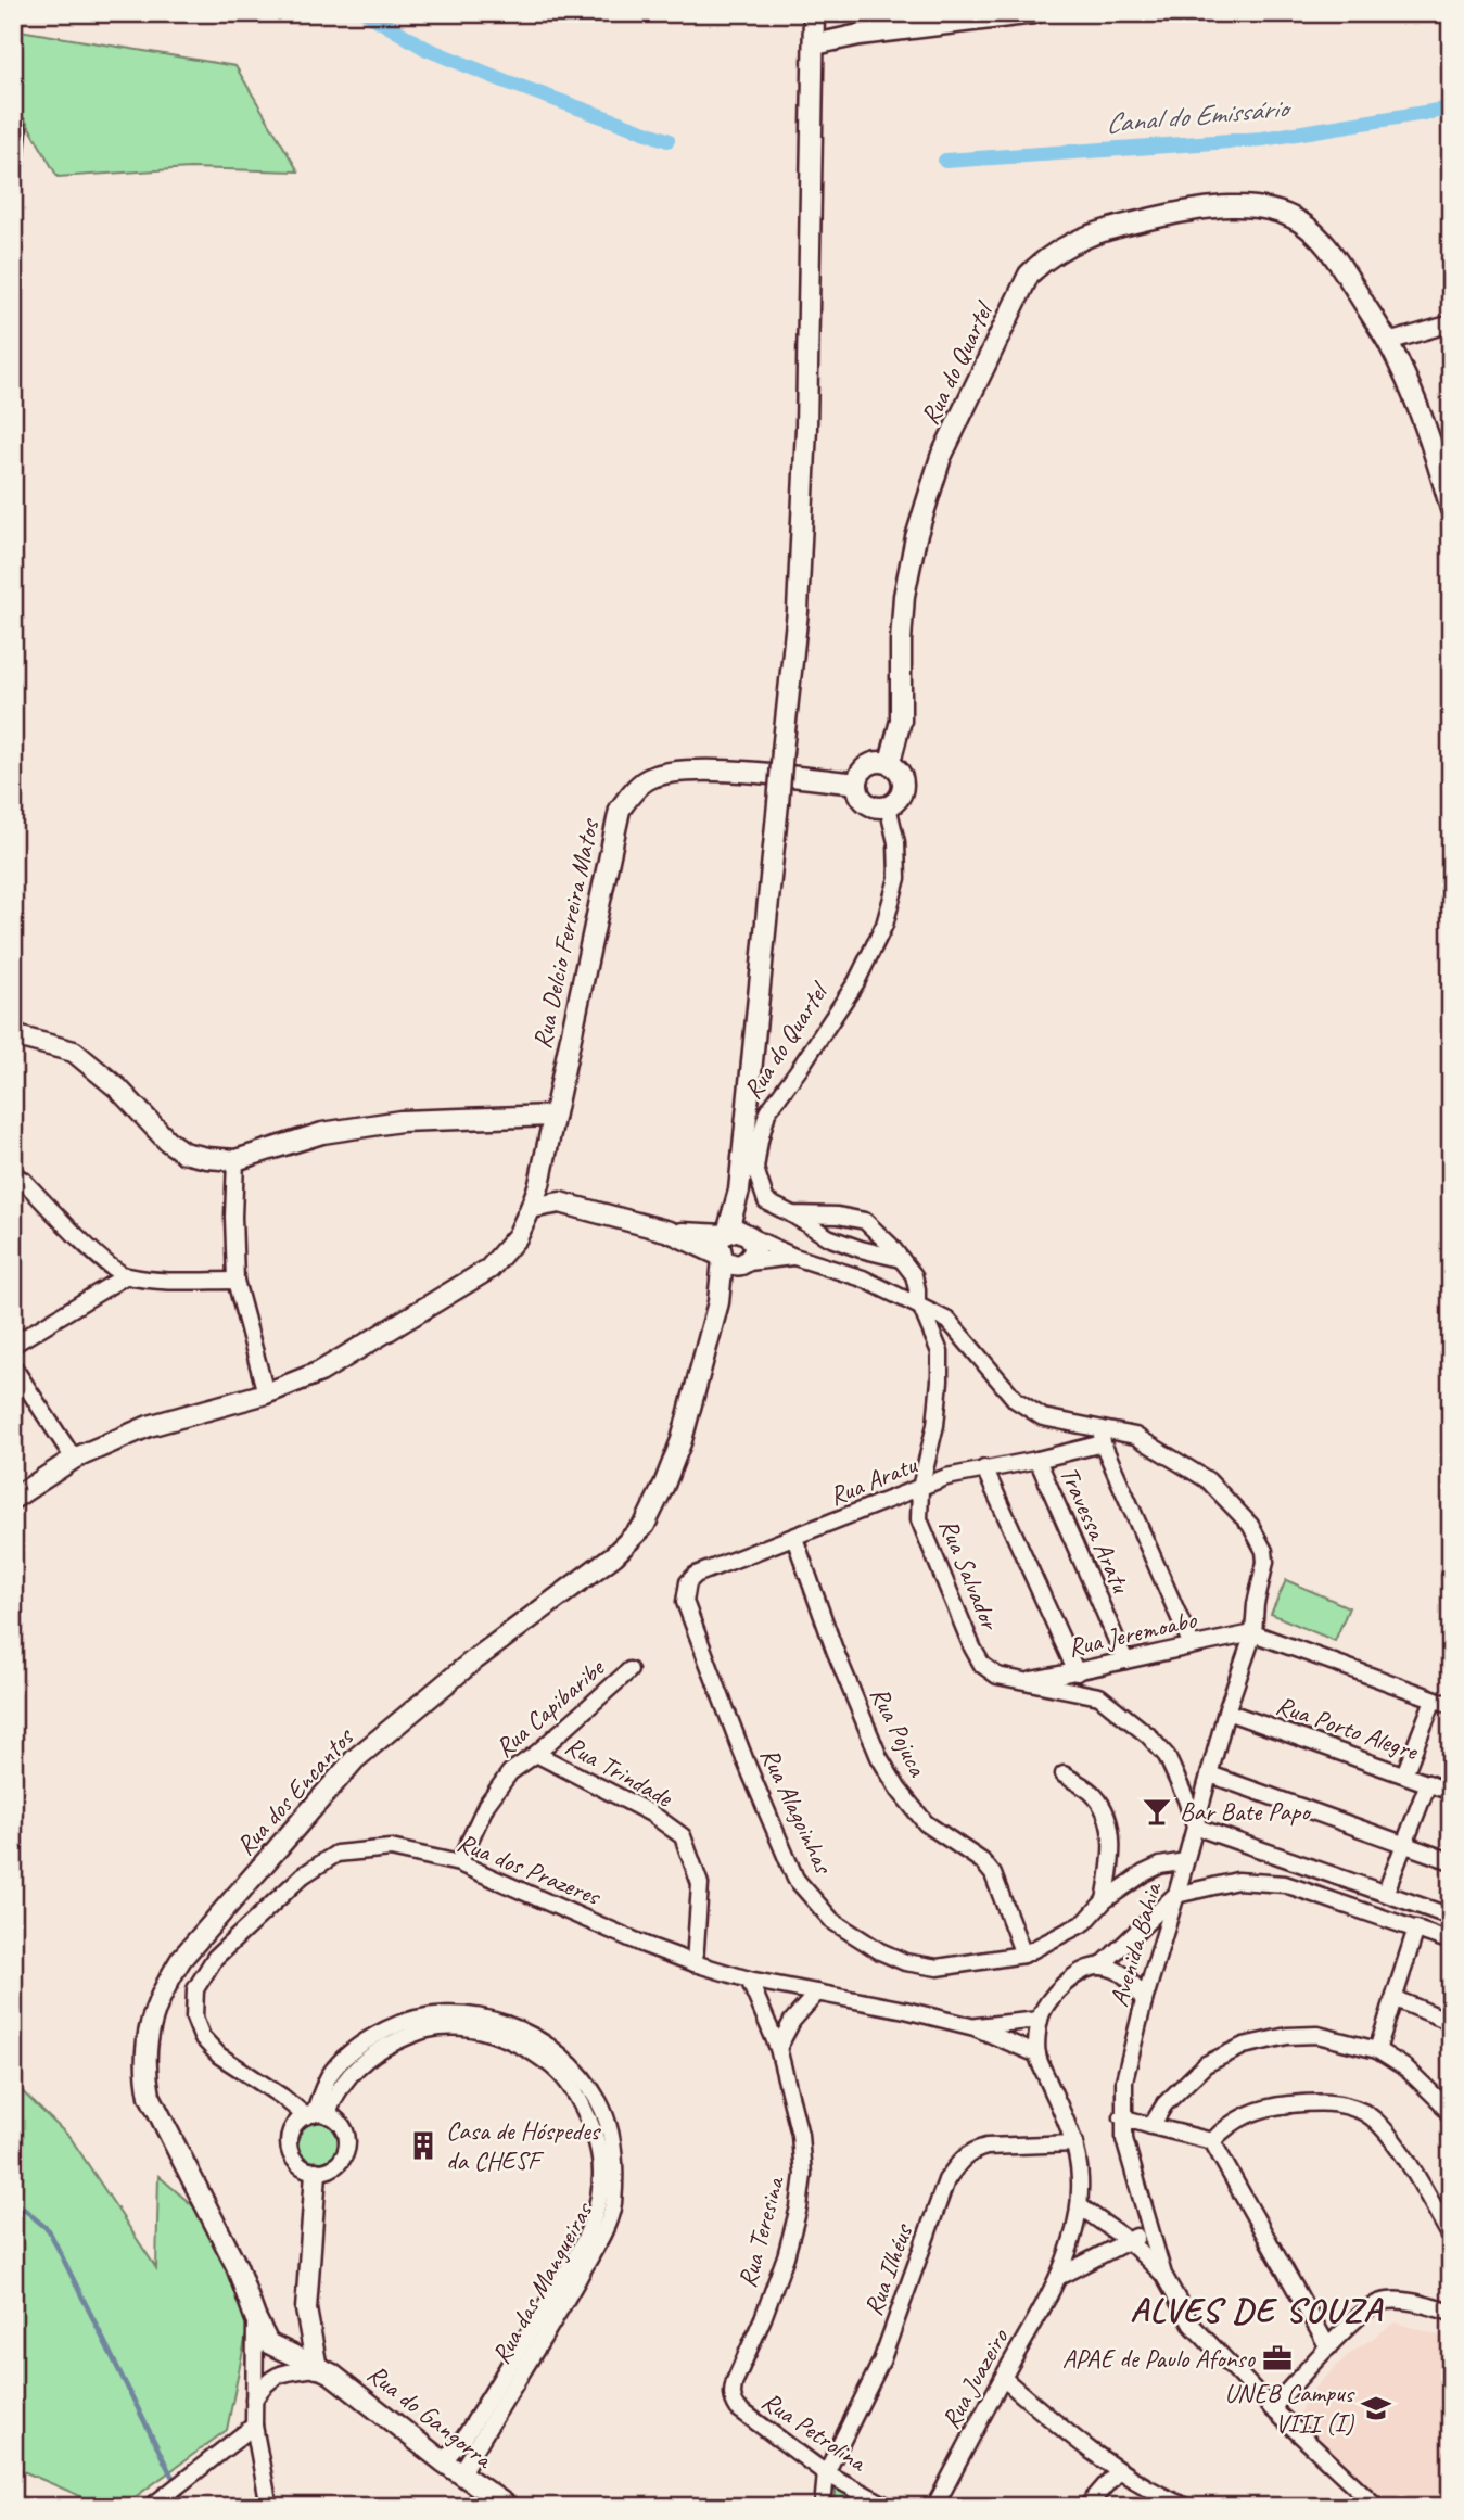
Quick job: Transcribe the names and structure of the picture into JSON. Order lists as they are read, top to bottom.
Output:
{
  "streets": {
    "street": [
      "Rua do Quartel",
      "Rua Delcio Ferreira Matos",
      "Rua Aratu",
      "Travessa Aratu",
      "Rua Salvador",
      "Rua Jeremoabo",
      "Rua Capibaribe",
      "Rua Porto Alegre",
      "Rua Pojuca",
      "Rua Trindade",
      "Rua dos Encantos",
      "Rua Alagoinhas",
      "Rua dos Prazeres",
      "Avenida Bahia",
      "Rua Teresina",
      "Rua Ilhéus",
      "Rua das Mangueiras",
      "Rua Juazeiro",
      "Rua do Gangorra",
      "Rua Petrolina"
    ]
  },
  "crossings": [
    ["Rua do Quartel", "Rua Delcio Ferreira Matos"],
    ["Rua do Quartel", "Rua dos Encantos"],
    ["Rua Aratu", "Travessa Aratu"],
    ["Rua Aratu", "Rua Salvador"],
    ["Rua Aratu", "Rua Pojuca"],
    ["Rua Aratu", "Rua Alagoinhas"],
    ["Rua Aratu", "Avenida Bahia"],
    ["Travessa Aratu", "Rua Jeremoabo"],
    ["Rua Salvador", "Rua Jeremoabo"],
    ["Rua Salvador", "Avenida Bahia"],
    ["Rua Jeremoabo", "Avenida Bahia"],
    ["Rua Capibaribe", "Rua Trindade"],
    ["Rua Capibaribe", "Rua dos Prazeres"],
    ["Rua Porto Alegre", "Avenida Bahia"],
    ["Rua Pojuca", "Rua Alagoinhas"],
    ["Rua Trindade", "Rua dos Prazeres"],
    ["Rua dos Encantos", "Rua do Gangorra"],
    ["Rua Alagoinhas", "Avenida Bahia"],
    ["Rua dos Prazeres", "Rua Teresina"],
    ["Rua dos Prazeres", "Rua das Mangueiras"],
    ["Rua dos Prazeres", "Rua Juazeiro"],
    ["Avenida Bahia", "Rua Juazeiro"],
    ["Rua Teresina", "Rua Petrolina"],
    ["Rua Ilhéus", "Rua Juazeiro"],
    ["Rua Ilhéus", "Rua Petrolina"],
    ["Rua das Mangueiras", "Rua do Gangorra"]
  ],
  "districts": ["ALVES DE SOUZA"],
  "water": ["Canal do Emissário"],
  "places": {
    "bar": ["Bar Bate Papo"],
    "building": ["Casa de Hóspedes da CHESF"],
    "office": ["APAE de Paulo Afonso"],
    "school or university": ["UNEB Campus VIII (I)"]
  }
}
